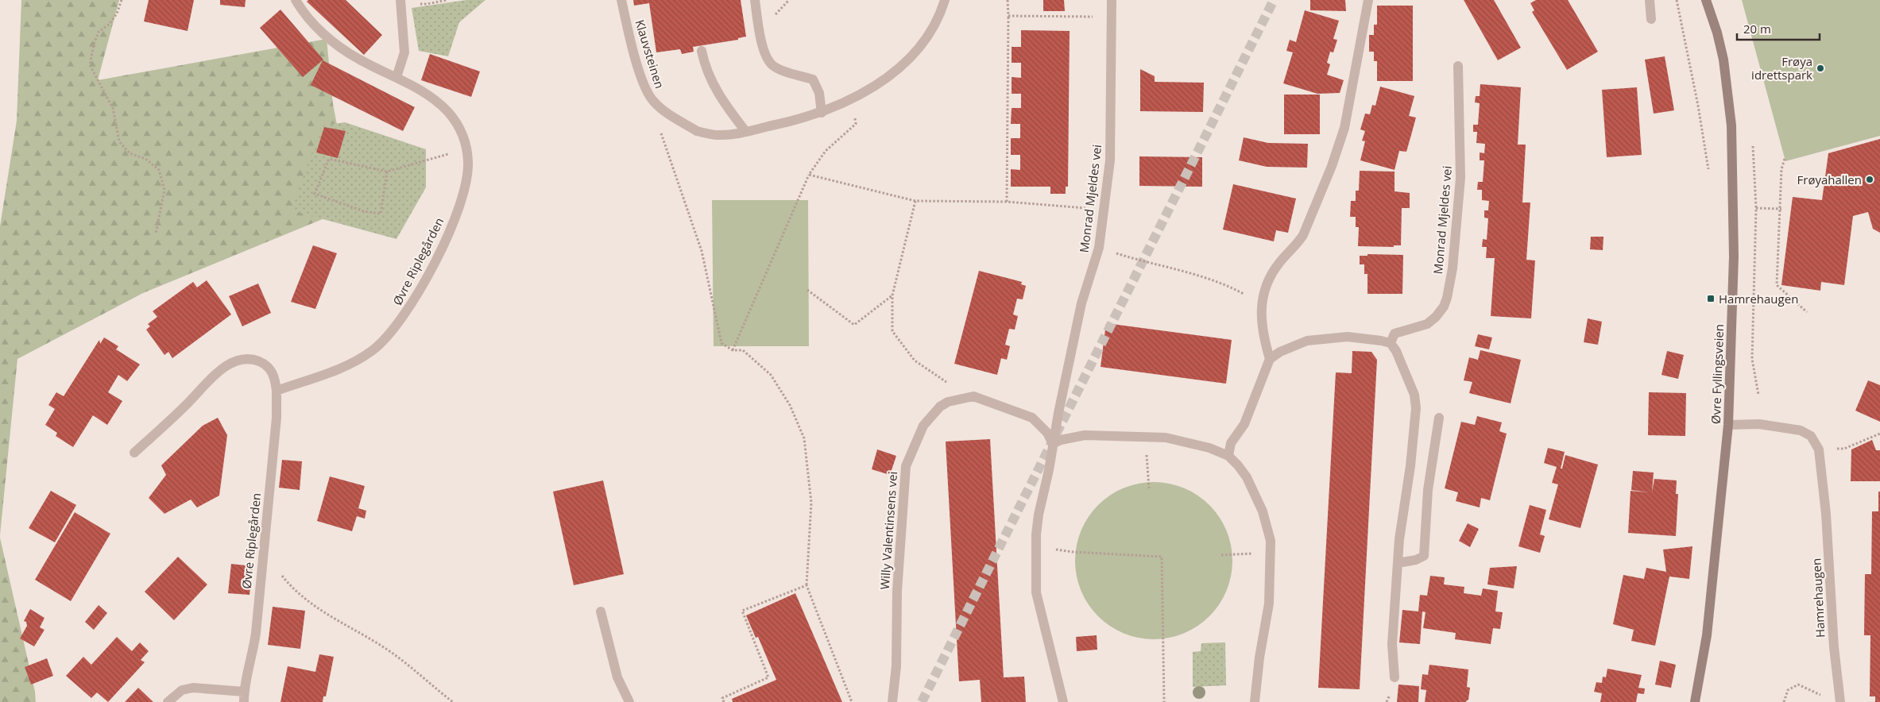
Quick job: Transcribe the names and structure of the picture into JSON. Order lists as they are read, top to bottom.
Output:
{
  "streets": {
    "main road": ["Øvre Fyllingsveien"],
    "street": [
      "Klauvsteinen",
      "Monrad Mjeldes vei",
      "Øvre Riplegården",
      "Willy Valentinsens vei",
      "Hamrehaugen"
    ]
  },
  "crossings": [
    ["Øvre Fyllingsveien", "Hamrehaugen"]
  ],
  "places": {
    "other": ["Frøya idrettspark", "Frøyahallen"],
    "transit": ["Hamrehaugen"]
  },
  "scale_bar": "20 m"
}
